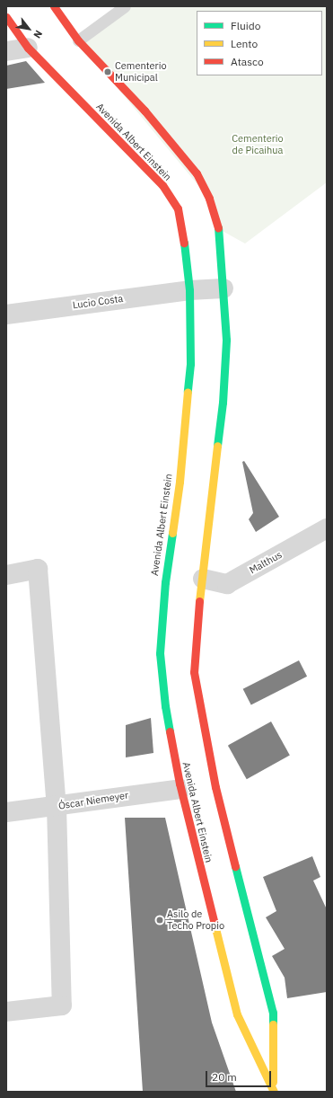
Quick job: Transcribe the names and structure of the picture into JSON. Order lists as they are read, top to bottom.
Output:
{
  "streets": {
    "street": [
      "Avenida Albert Einstein",
      "Lucio Costa",
      "Malthus",
      "Óscar Niemeyer"
    ]
  },
  "crossings": [
    ["Avenida Albert Einstein", "Lucio Costa"],
    ["Avenida Albert Einstein", "Malthus"],
    ["Avenida Albert Einstein", "Óscar Niemeyer"]
  ],
  "parks": ["Cementerio de Picaihua"],
  "places": ["Cementerio Municipal", "Asilo de Techo Propio"],
  "legend": ["Fluido", "Lento", "Atasco"],
  "scale_bar": "20 m",
  "north": "bottom right"
}
